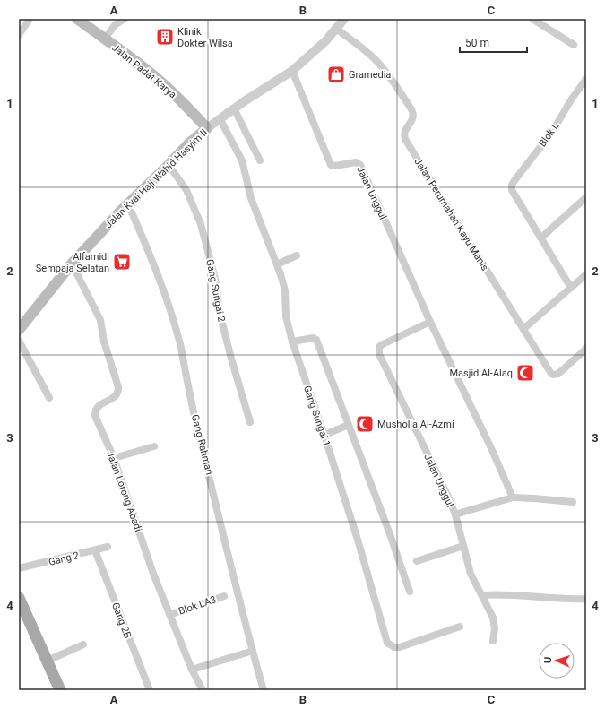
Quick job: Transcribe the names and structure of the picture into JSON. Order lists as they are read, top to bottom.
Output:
{
  "streets": {
    "main road": ["Jalan Padat Karya", "Jalan Kyai Haji Wahid Hasyim II"],
    "street": [
      "Blok L",
      "Jalan Unggul",
      "Jalan Perumahan Kayu Manis",
      "Gang Sungai 2",
      "Gang Sungai 1",
      "Gang Rahman",
      "Jalan Lorong Abadi",
      "Gang 2",
      "Blok LA3",
      "Gang 2B"
    ]
  },
  "crossings": [
    ["Jalan Padat Karya", "Jalan Kyai Haji Wahid Hasyim II"],
    ["Jalan Kyai Haji Wahid Hasyim II", "Jalan Unggul"],
    ["Jalan Kyai Haji Wahid Hasyim II", "Jalan Perumahan Kayu Manis"],
    ["Jalan Kyai Haji Wahid Hasyim II", "Gang Sungai 2"],
    ["Jalan Kyai Haji Wahid Hasyim II", "Gang Sungai 1"],
    ["Jalan Kyai Haji Wahid Hasyim II", "Gang Rahman"],
    ["Jalan Kyai Haji Wahid Hasyim II", "Jalan Lorong Abadi"],
    ["Jalan Lorong Abadi", "Blok LA3"],
    ["Gang 2", "Gang 2B"]
  ],
  "places": {
    "building": ["Klinik Dokter Wilsa"],
    "shop": ["Gramedia"],
    "supermarket": ["Alfamidi Sempaja Selatan"],
    "mosque": ["Masjid Al-Alaq", "Musholla Al-Azmi"]
  },
  "scale_bar": "50 m",
  "north": "left",
  "grid": {
    "columns": ["A", "B", "C"],
    "rows": [
      "1",
      "2",
      "3",
      "4"
    ]
  }
}
